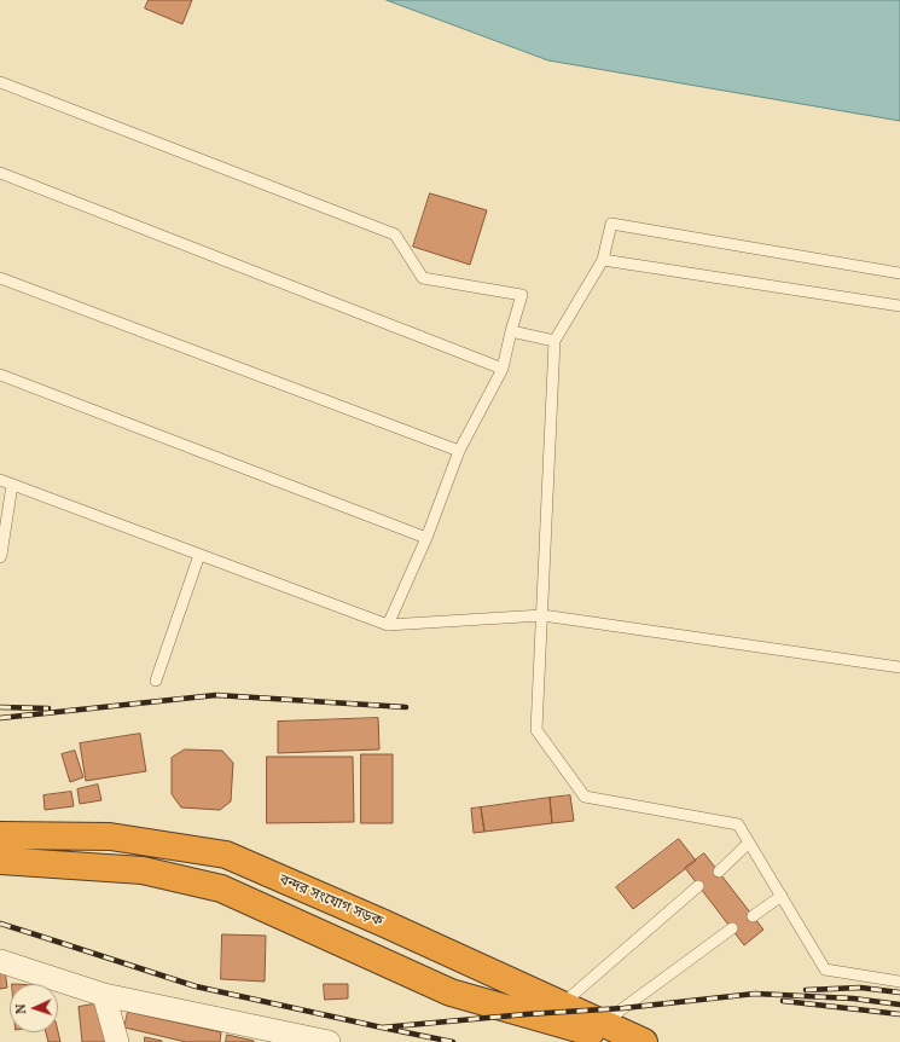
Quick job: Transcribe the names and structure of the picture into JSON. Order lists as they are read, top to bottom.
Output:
{
  "streets": {
    "highway": ["বন্দর সংযোগ সড়ক"]
  },
  "north": "left"
}
